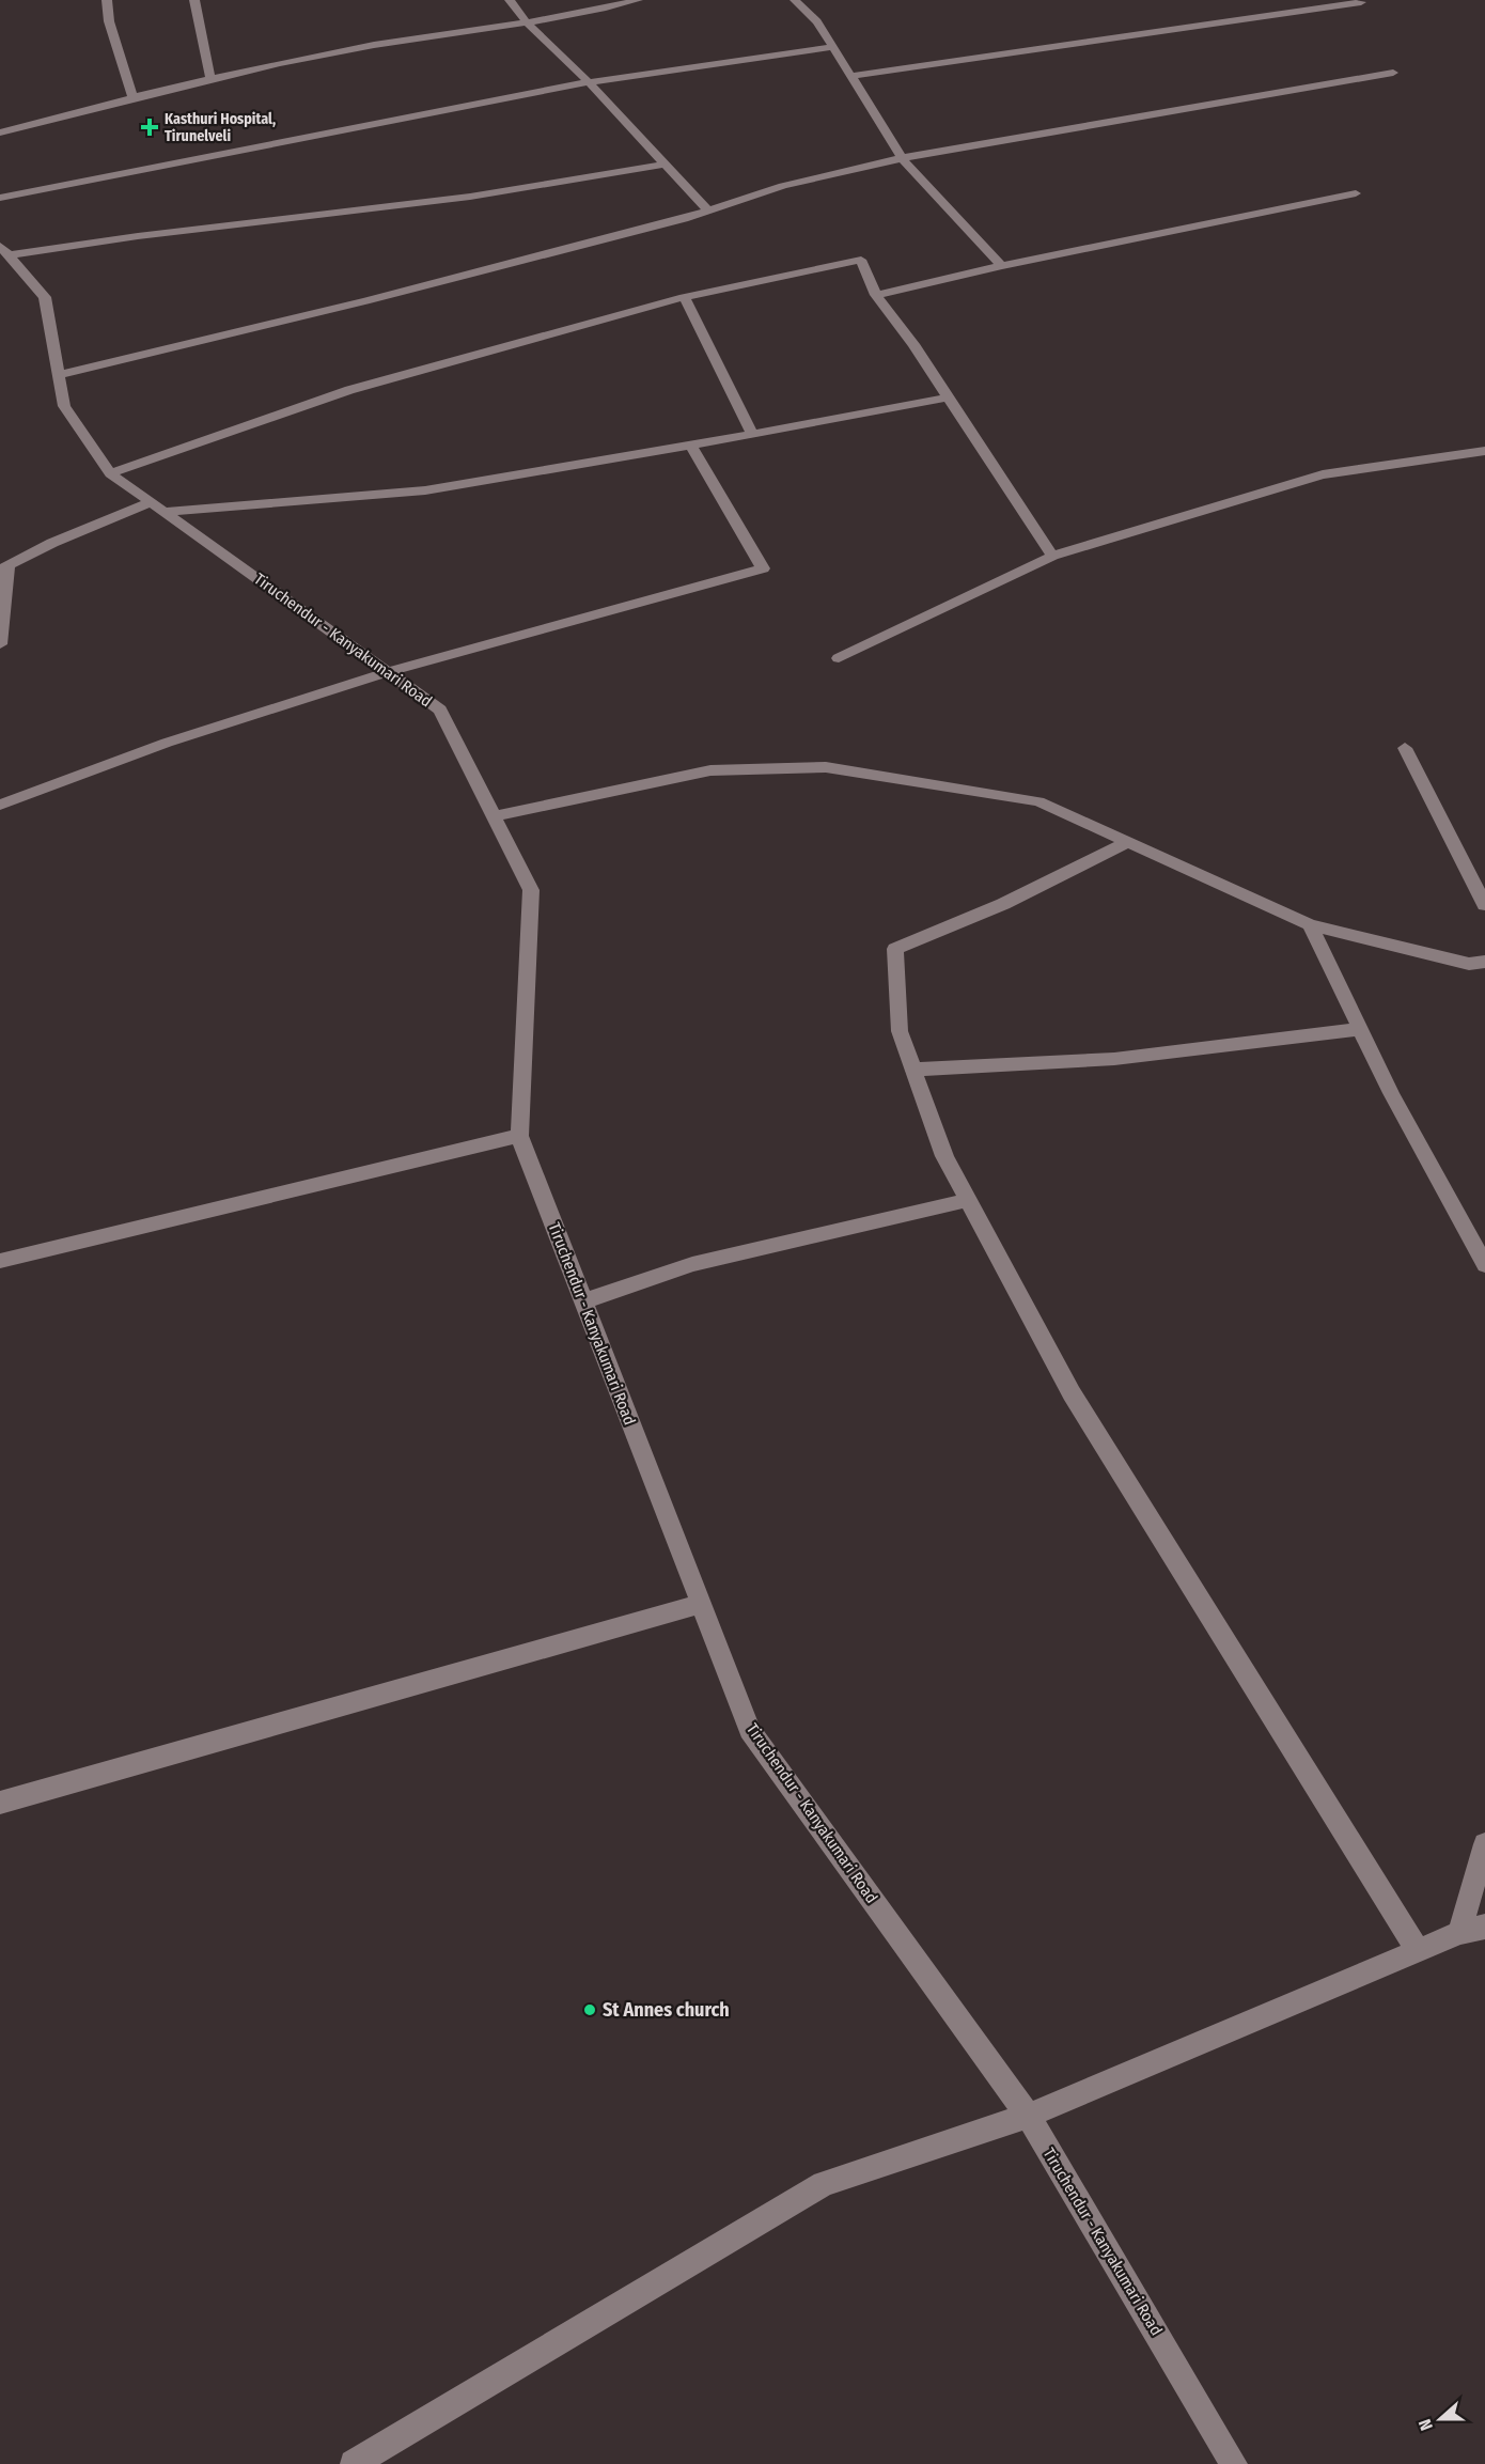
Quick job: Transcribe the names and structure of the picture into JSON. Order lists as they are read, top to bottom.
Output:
{
  "streets": {
    "street": ["Tiruchendur - Kanyakumari Road"]
  },
  "places": {
    "health": ["Kasthuri Hospital, Tirunelveli"],
    "other": ["St Annes church"]
  },
  "north": "left"
}
